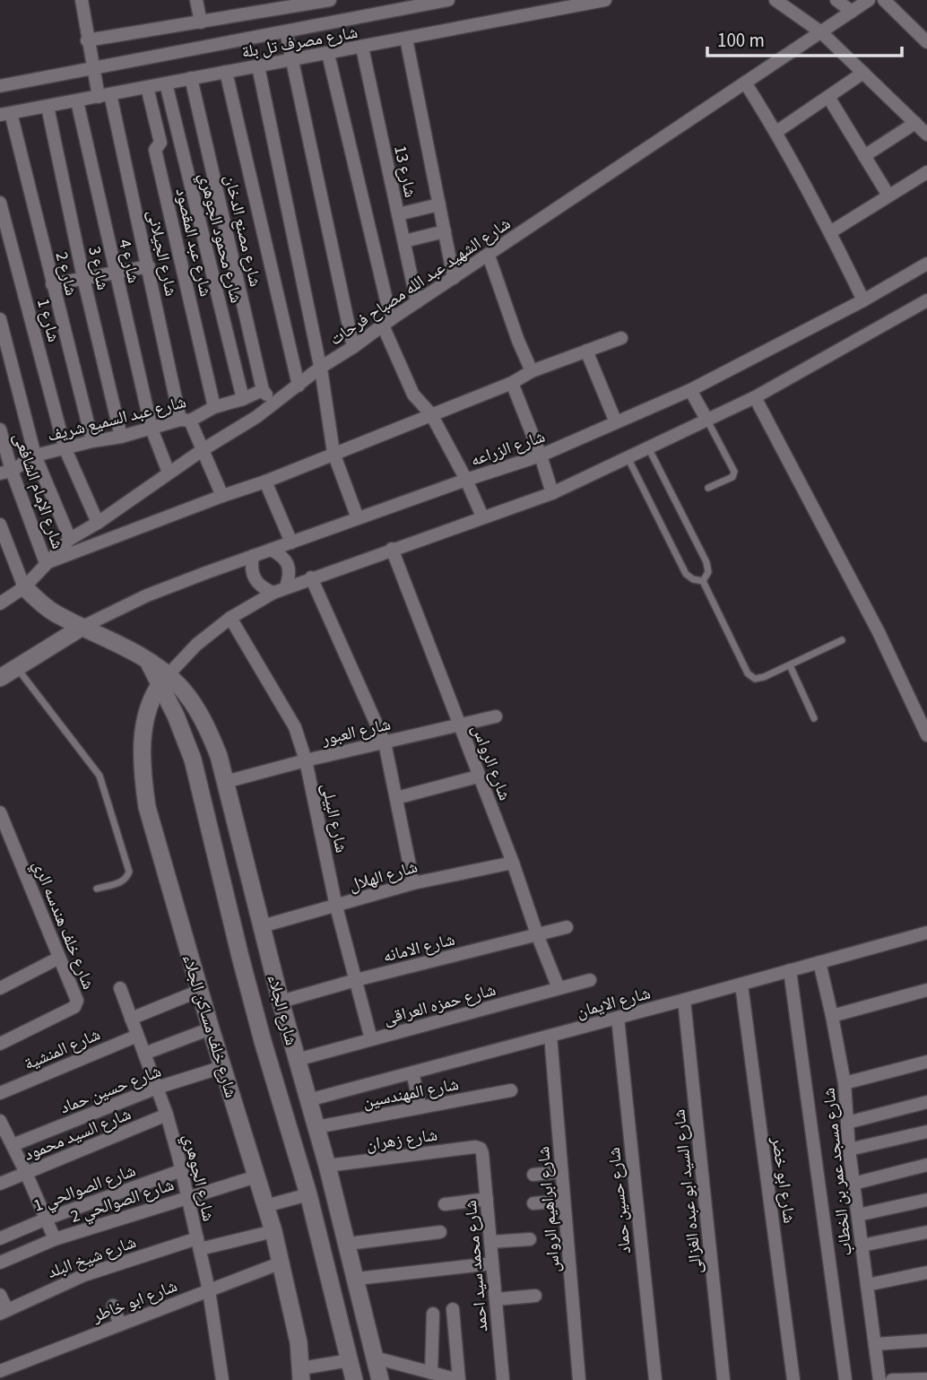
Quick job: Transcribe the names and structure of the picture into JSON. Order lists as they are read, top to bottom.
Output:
{
  "streets": {
    "street": [
      "شارع مصرف تل بلة",
      "شارع 13",
      "شارع مصنع الدخان",
      "شارع محمود الجوهري",
      "شارع عبد المقصود",
      "شارع الجيلانى",
      "شارع 4",
      "شارع 3",
      "شارع 2",
      "شارع الشهيد عبد الله مصباح فرحات",
      "شارع 1",
      "شارع عبد السميع شريف",
      "شارع الزراعه",
      "شارع الإمام الشافعى",
      "شارع العبور",
      "شارع الرواس",
      "شارع البيلى",
      "شارع الهلال",
      "شارع خلف هندسه الري",
      "شارع الامانه",
      "شارع الايمان",
      "شارع حمزه العراقى",
      "شارع الجلاء",
      "شارع خلف مساكن الجلاء",
      "شارع المنشية",
      "شارع حسين حماد",
      "شارع المهندسين",
      "شارع السيد محمود",
      "شارع زهران",
      "شارع مسجد عمر بن الخطاب",
      "شارع الجوهري",
      "شارع ابو خضر",
      "شارع الصوالحي 1",
      "شارع السيد ابو عبده الغزالى",
      "شارع الصوالحي 2",
      "شارع ابراهيم الرواس",
      "شارع شيخ البلد",
      "شارع محمد سيد احمد",
      "شارع ابو خاطر"
    ]
  },
  "crossings": [
    ["شارع مصرف تل بلة", "شارع 13"],
    ["شارع مصرف تل بلة", "شارع مصنع الدخان"],
    ["شارع مصرف تل بلة", "شارع محمود الجوهري"],
    ["شارع مصرف تل بلة", "شارع عبد المقصود"],
    ["شارع مصرف تل بلة", "شارع الجيلانى"],
    ["شارع مصرف تل بلة", "شارع 4"],
    ["شارع مصرف تل بلة", "شارع 3"],
    ["شارع مصرف تل بلة", "شارع 2"],
    ["شارع 13", "شارع الشهيد عبد الله مصباح فرحات"],
    ["شارع مصنع الدخان", "شارع عبد السميع شريف"],
    ["شارع محمود الجوهري", "شارع عبد السميع شريف"],
    ["شارع عبد المقصود", "شارع عبد السميع شريف"],
    ["شارع الجيلانى", "شارع الشهيد عبد الله مصباح فرحات"],
    ["شارع الجيلانى", "شارع عبد السميع شريف"],
    ["شارع 4", "شارع الشهيد عبد الله مصباح فرحات"],
    ["شارع 4", "شارع عبد السميع شريف"],
    ["شارع 3", "شارع عبد السميع شريف"],
    ["شارع 2", "شارع عبد السميع شريف"],
    ["شارع الشهيد عبد الله مصباح فرحات", "شارع 1"],
    ["شارع الشهيد عبد الله مصباح فرحات", "شارع الإمام الشافعى"],
    ["شارع الشهيد عبد الله مصباح فرحات", "شارع الجلاء"],
    ["شارع 1", "شارع عبد السميع شريف"],
    ["شارع عبد السميع شريف", "شارع الإمام الشافعى"],
    ["شارع الزراعه", "شارع الجلاء"],
    ["شارع العبور", "شارع الرواس"],
    ["شارع العبور", "شارع البيلى"],
    ["شارع العبور", "شارع الجلاء"],
    ["شارع الرواس", "شارع الهلال"],
    ["شارع الرواس", "شارع الامانه"],
    ["شارع الرواس", "شارع حمزه العراقى"],
    ["شارع البيلى", "شارع الهلال"],
    ["شارع البيلى", "شارع الامانه"],
    ["شارع البيلى", "شارع حمزه العراقى"],
    ["شارع الهلال", "شارع الجلاء"],
    ["شارع الامانه", "شارع الجلاء"],
    ["شارع الايمان", "شارع الجلاء"],
    ["شارع الايمان", "شارع حسين حماد"],
    ["شارع الايمان", "شارع مسجد عمر بن الخطاب"],
    ["شارع الايمان", "شارع ابو خضر"],
    ["شارع الايمان", "شارع السيد ابو عبده الغزالى"],
    ["شارع الايمان", "شارع ابراهيم الرواس"],
    ["شارع حمزه العراقى", "شارع الجلاء"],
    ["شارع الجلاء", "شارع خلف مساكن الجلاء"],
    ["شارع الجلاء", "شارع المهندسين"],
    ["شارع الجلاء", "شارع زهران"],
    ["شارع خلف مساكن الجلاء", "شارع حسين حماد"],
    ["شارع خلف مساكن الجلاء", "شارع الصوالحي 2"],
    ["شارع خلف مساكن الجلاء", "شارع شيخ البلد"],
    ["شارع خلف مساكن الجلاء", "شارع ابو خاطر"],
    ["شارع المنشية", "شارع الجوهري"],
    ["شارع حسين حماد", "شارع الجوهري"],
    ["شارع السيد محمود", "شارع الجوهري"],
    ["شارع زهران", "شارع محمد سيد احمد"],
    ["شارع الجوهري", "شارع الصوالحي 1"],
    ["شارع الجوهري", "شارع الصوالحي 2"],
    ["شارع الجوهري", "شارع شيخ البلد"],
    ["شارع الجوهري", "شارع ابو خاطر"]
  ],
  "scale_bar": "100 m"
}
